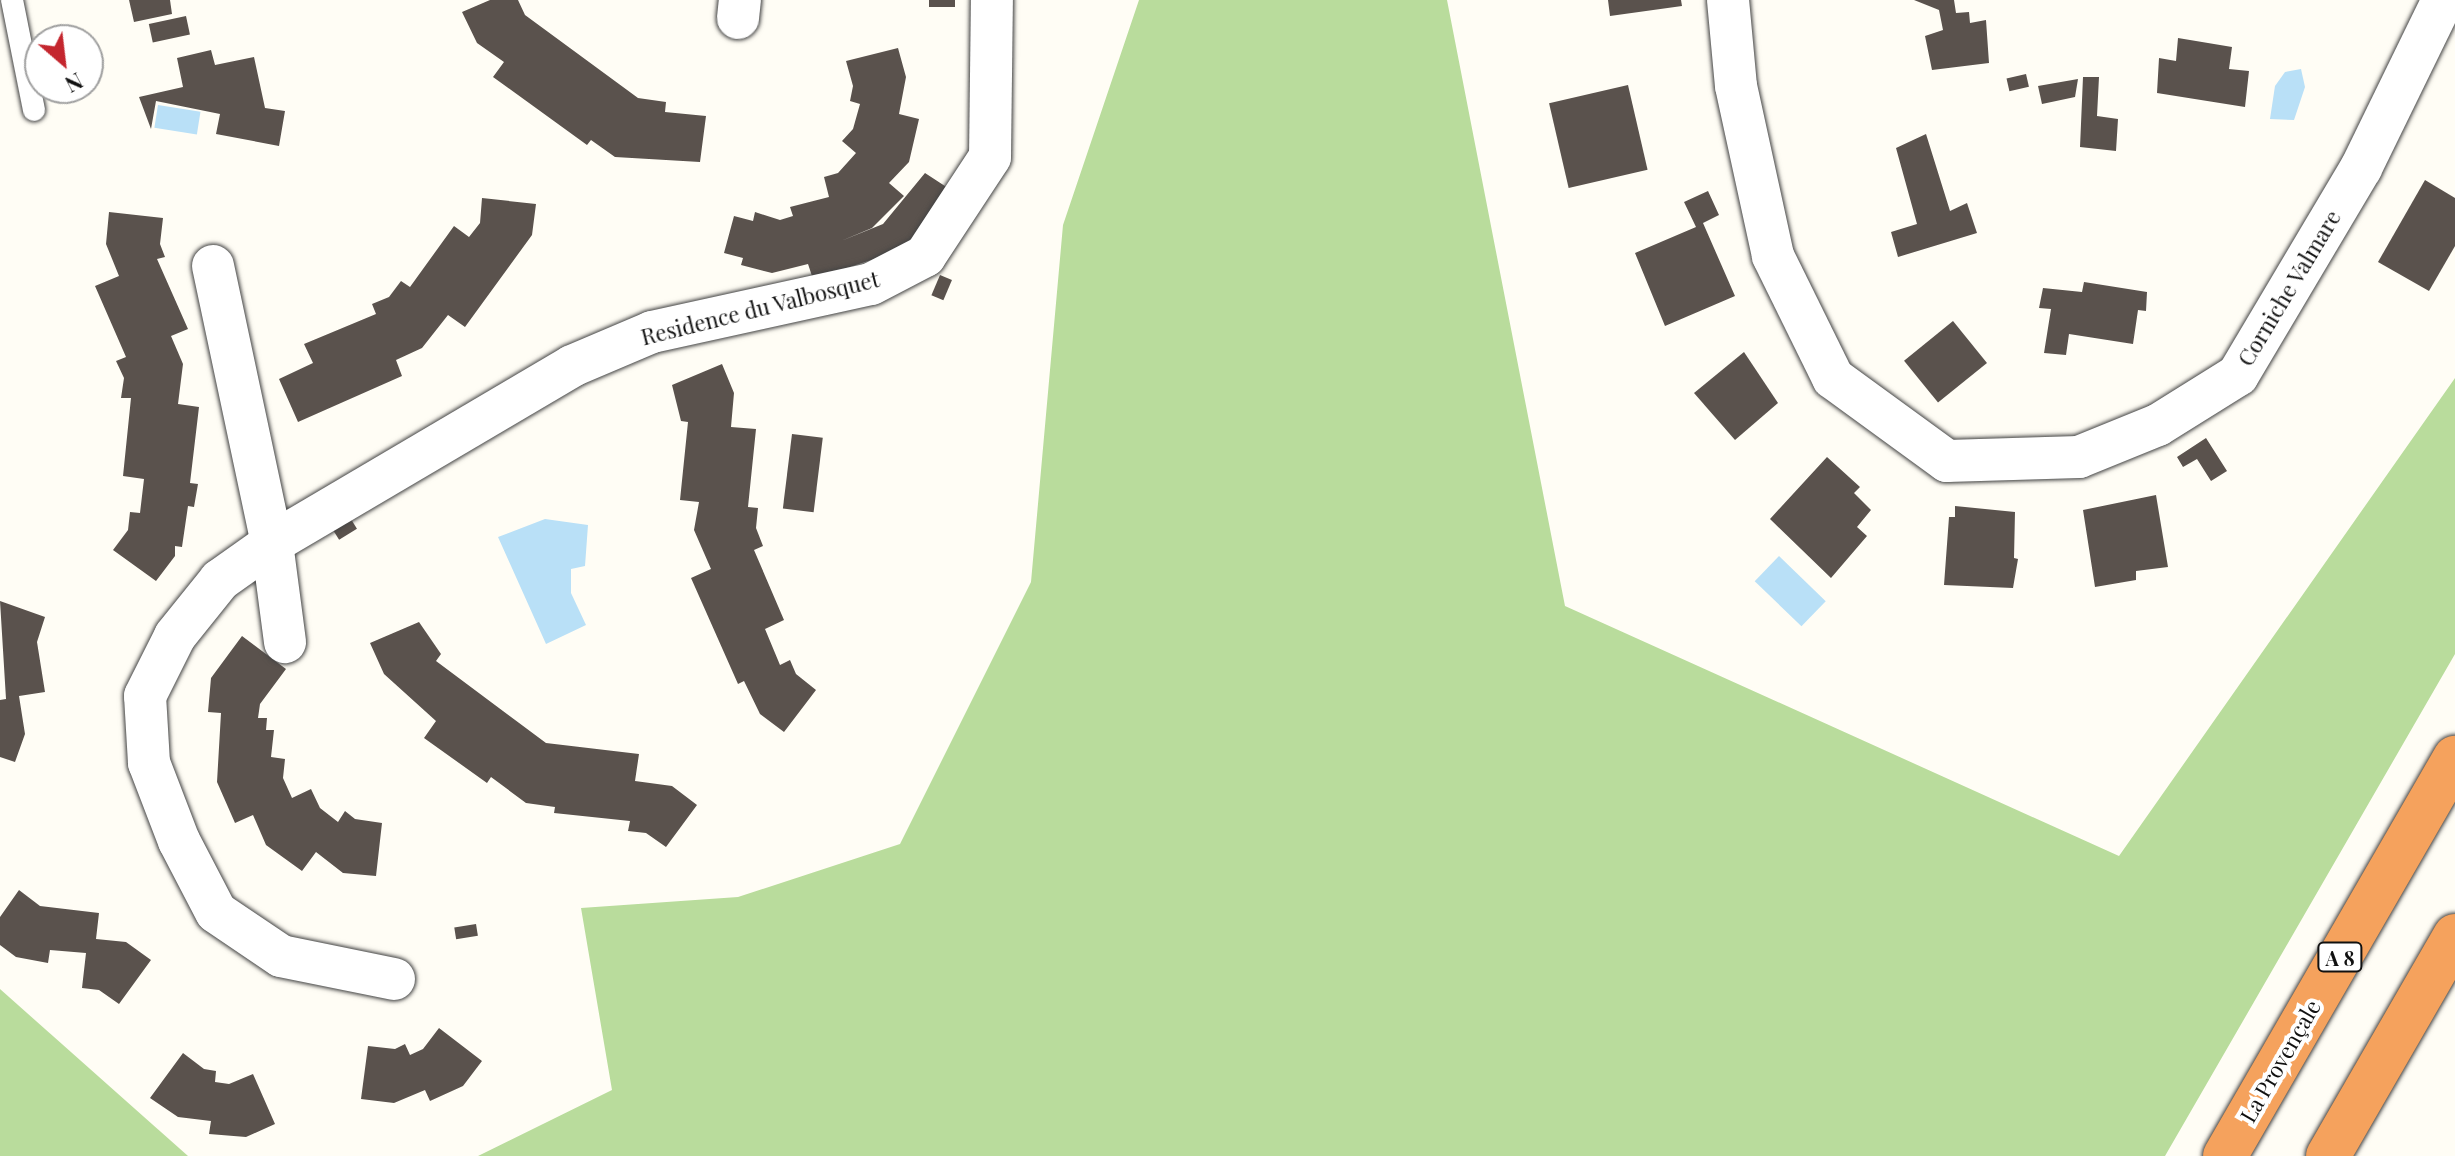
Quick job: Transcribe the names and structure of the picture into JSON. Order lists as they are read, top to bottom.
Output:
{
  "streets": {
    "highway": ["A 8", "La Provençale"],
    "street": ["Corniche Valmare", "Residence du Valbosquet"]
  },
  "north": "bottom right"
}
